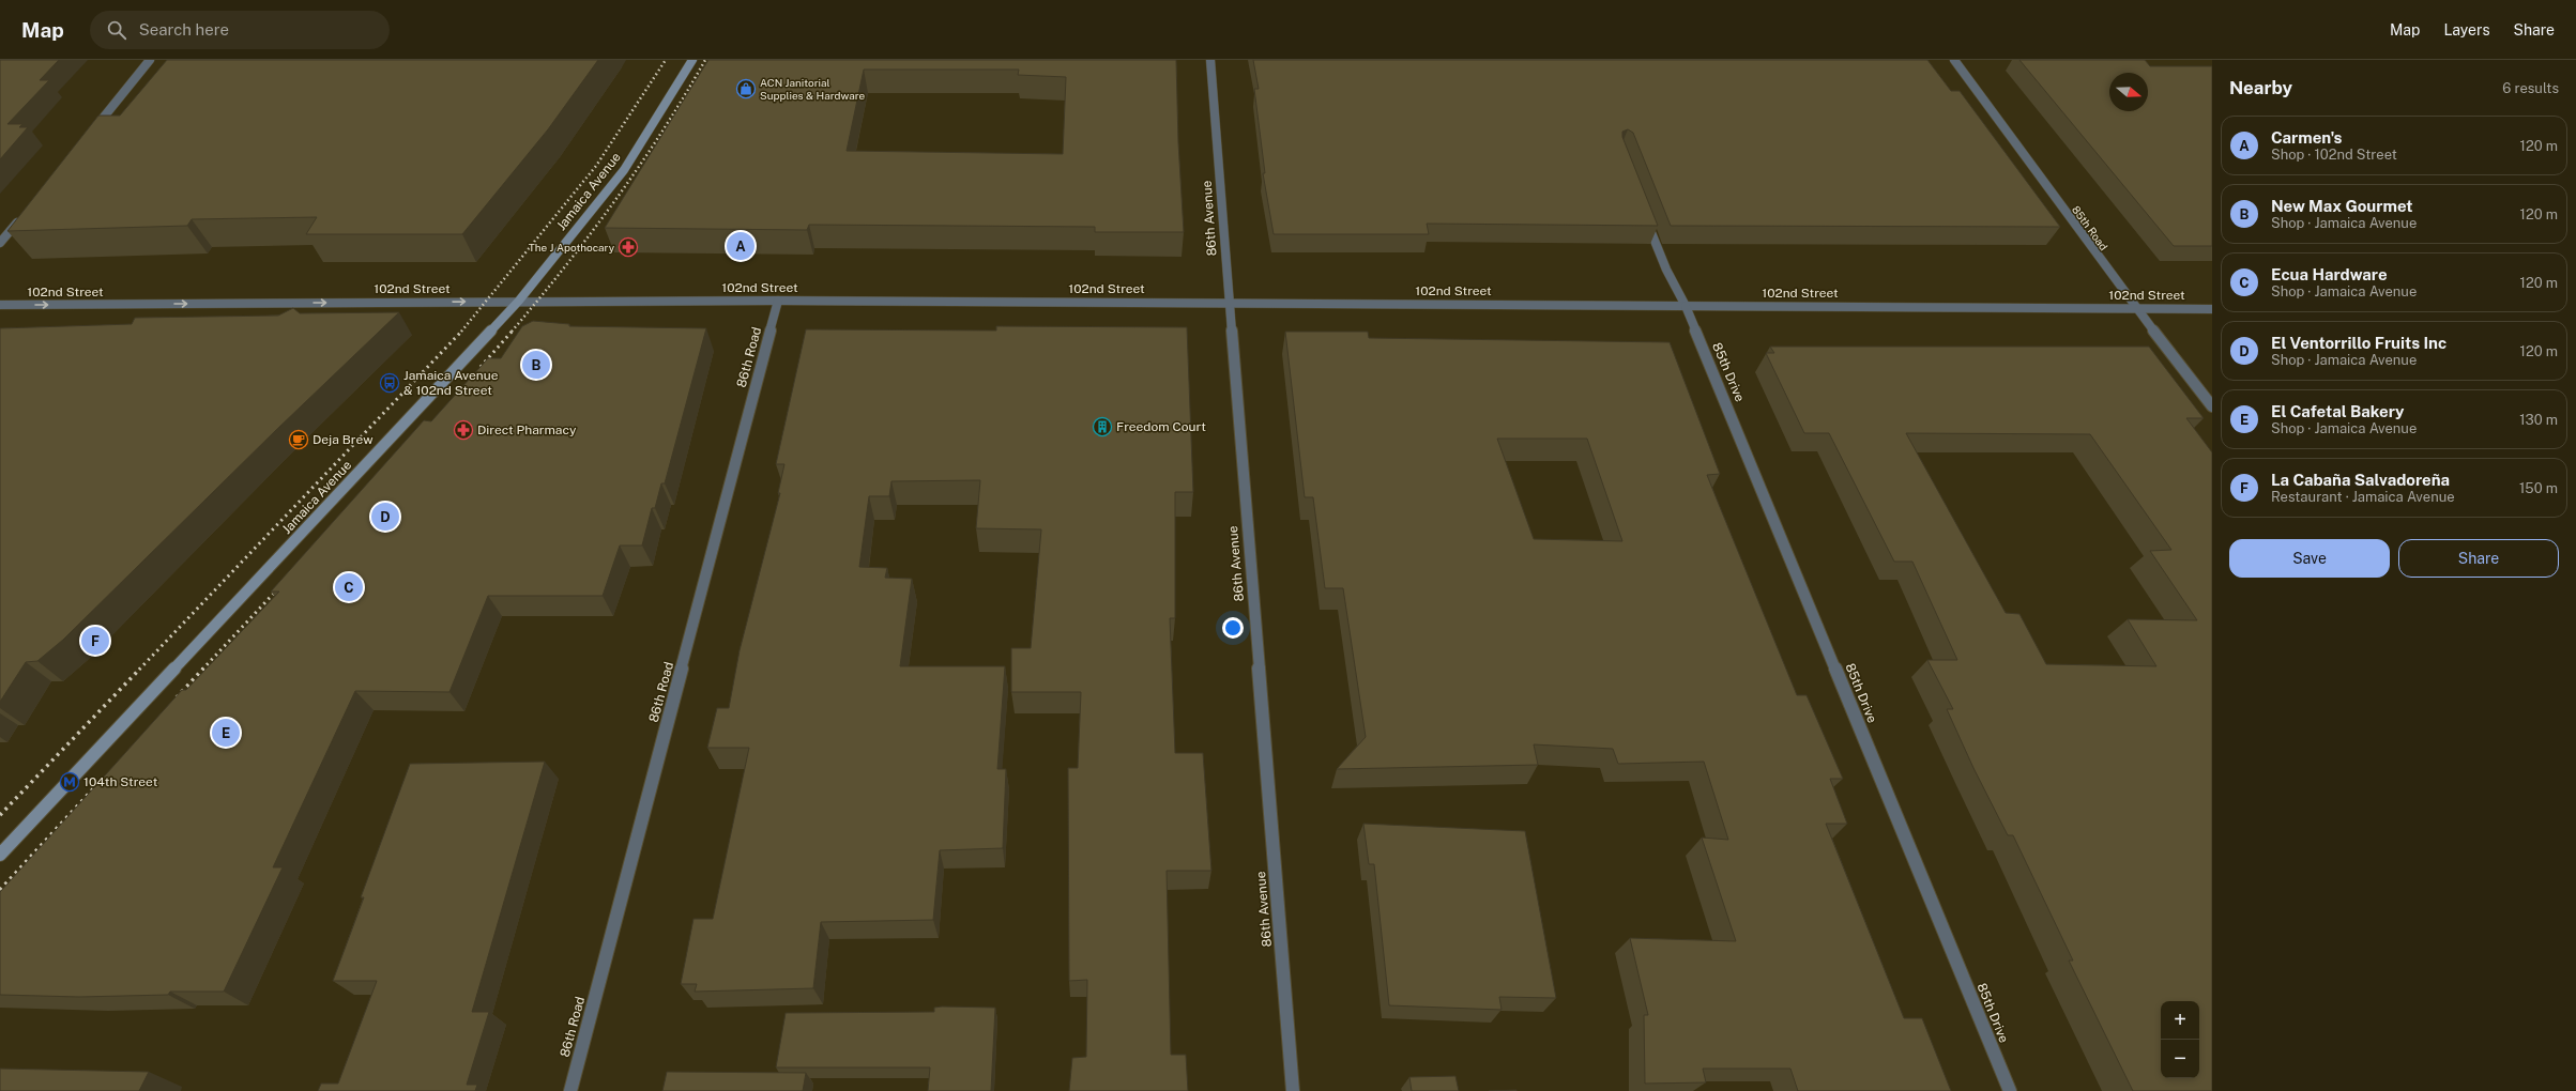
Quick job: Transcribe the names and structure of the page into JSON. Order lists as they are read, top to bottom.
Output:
{
  "streets": {
    "main road": ["Jamaica Avenue"],
    "street": [
      "86th Avenue",
      "85th Road",
      "102nd Street",
      "86th Road",
      "85th Drive"
    ]
  },
  "crossings": [
    ["Jamaica Avenue", "102nd Street"],
    ["86th Avenue", "102nd Street"],
    ["85th Road", "102nd Street"],
    ["102nd Street", "86th Road"],
    ["102nd Street", "85th Drive"]
  ],
  "places": {
    "shop": ["ACN Janitorial Supplies & Hardware"],
    "pharmacy": ["The J Apothocary", "Direct Pharmacy"],
    "bus stop": ["Jamaica Avenue & 102nd Street"],
    "building": ["Freedom Court"],
    "cafe": ["Deja Brew"],
    "metro station": ["104th Street"]
  },
  "north": "right",
  "page": {
    "header": "Map",
    "search": "Search here",
    "nav": ["Map", "Layers", "Share"],
    "heading": ["Nearby", "6 results"],
    "list": [
      {
        "mark": "A",
        "name": "Carmen's",
        "note": "Shop · 102nd Street",
        "value": "120 m"
      },
      {
        "mark": "B",
        "name": "New Max Gourmet",
        "note": "Shop · Jamaica Avenue",
        "value": "120 m"
      },
      {
        "mark": "C",
        "name": "Ecua Hardware",
        "note": "Shop · Jamaica Avenue",
        "value": "120 m"
      },
      {
        "mark": "D",
        "name": "El Ventorrillo Fruits Inc",
        "note": "Shop · Jamaica Avenue",
        "value": "120 m"
      },
      {
        "mark": "E",
        "name": "El Cafetal Bakery",
        "note": "Shop · Jamaica Avenue",
        "value": "130 m"
      },
      {
        "mark": "F",
        "name": "La Cabaña Salvadoreña",
        "note": "Restaurant · Jamaica Avenue",
        "value": "150 m"
      }
    ],
    "pins": [
      "A",
      "B",
      "D",
      "C",
      "F",
      "E"
    ],
    "buttons": ["Save", "Share"],
    "map_buttons": ["+", "−"]
  }
}
